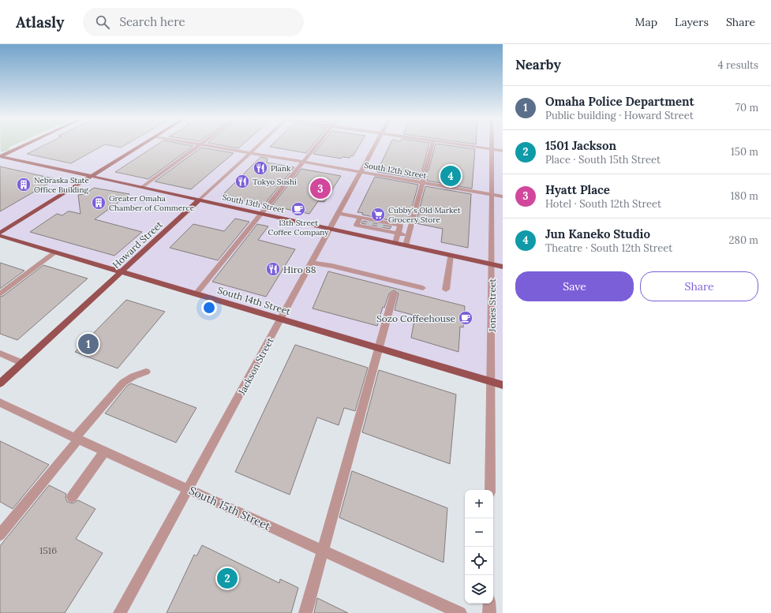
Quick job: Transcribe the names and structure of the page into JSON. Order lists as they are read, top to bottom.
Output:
{
  "streets": {
    "main road": ["South 13th Street", "Howard Street", "South 14th Street"],
    "street": [
      "South 12th Street",
      "Jones Street",
      "Jackson Street",
      "South 15th Street"
    ]
  },
  "crossings": [
    ["South 12th Street", "Howard Street"],
    ["South 12th Street", "Jones Street"],
    ["South 12th Street", "Jackson Street"],
    ["South 13th Street", "Howard Street"],
    ["South 13th Street", "Jones Street"],
    ["South 13th Street", "Jackson Street"],
    ["Howard Street", "South 14th Street"],
    ["South 14th Street", "Jones Street"],
    ["South 14th Street", "Jackson Street"],
    ["Jackson Street", "South 15th Street"]
  ],
  "places": {
    "restaurant": ["Plank", "Tokyo Sushi", "Hiro 88"],
    "building": ["Nebraska State Office Building", "Greater Omaha Chamber of Commerce"],
    "cafe": ["13th Street Coffee Company", "Sozo Coffeehouse"],
    "supermarket": ["Cubby's Old Market Grocery Store"]
  },
  "house_numbers": ["1516"],
  "page": {
    "header": "Atlasly",
    "search": "Search here",
    "nav": ["Map", "Layers", "Share"],
    "heading": ["Nearby", "4 results"],
    "list": [
      {
        "mark": "1",
        "name": "Omaha Police Department",
        "note": "Public building · Howard Street",
        "value": "70 m"
      },
      {
        "mark": "2",
        "name": "1501 Jackson",
        "note": "Place · South 15th Street",
        "value": "150 m"
      },
      {
        "mark": "3",
        "name": "Hyatt Place",
        "note": "Hotel · South 12th Street",
        "value": "180 m"
      },
      {
        "mark": "4",
        "name": "Jun Kaneko Studio",
        "note": "Theatre · South 12th Street",
        "value": "280 m"
      }
    ],
    "pins": [
      "4",
      "3",
      "1",
      "2"
    ],
    "buttons": ["Save", "Share"],
    "map_buttons": ["+", "−"]
  }
}
